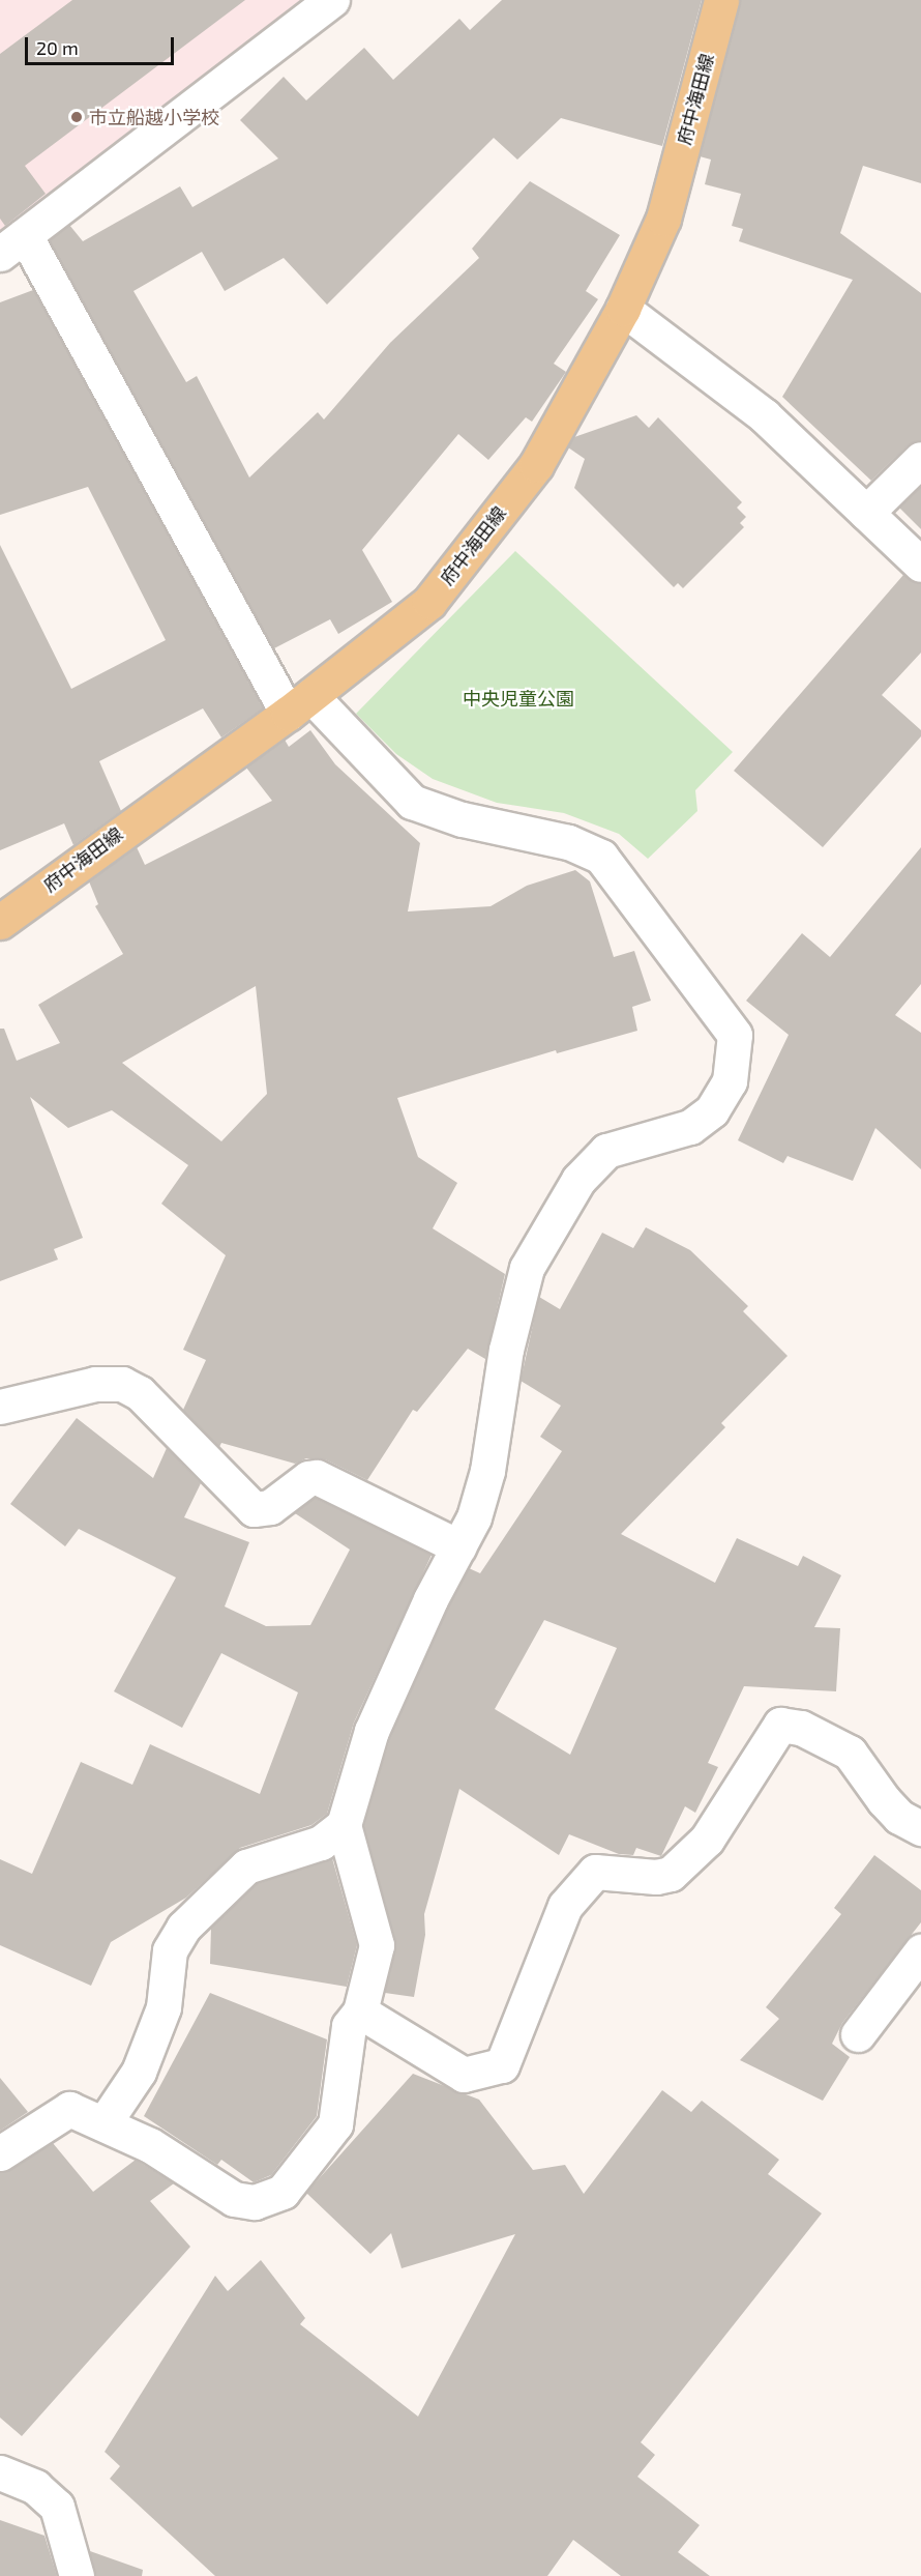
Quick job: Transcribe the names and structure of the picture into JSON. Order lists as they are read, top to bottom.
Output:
{
  "streets": {
    "main road": ["府中海田線"]
  },
  "parks": ["中央児童公園"],
  "places": ["市立船越小学校"],
  "scale_bar": "20 m"
}
